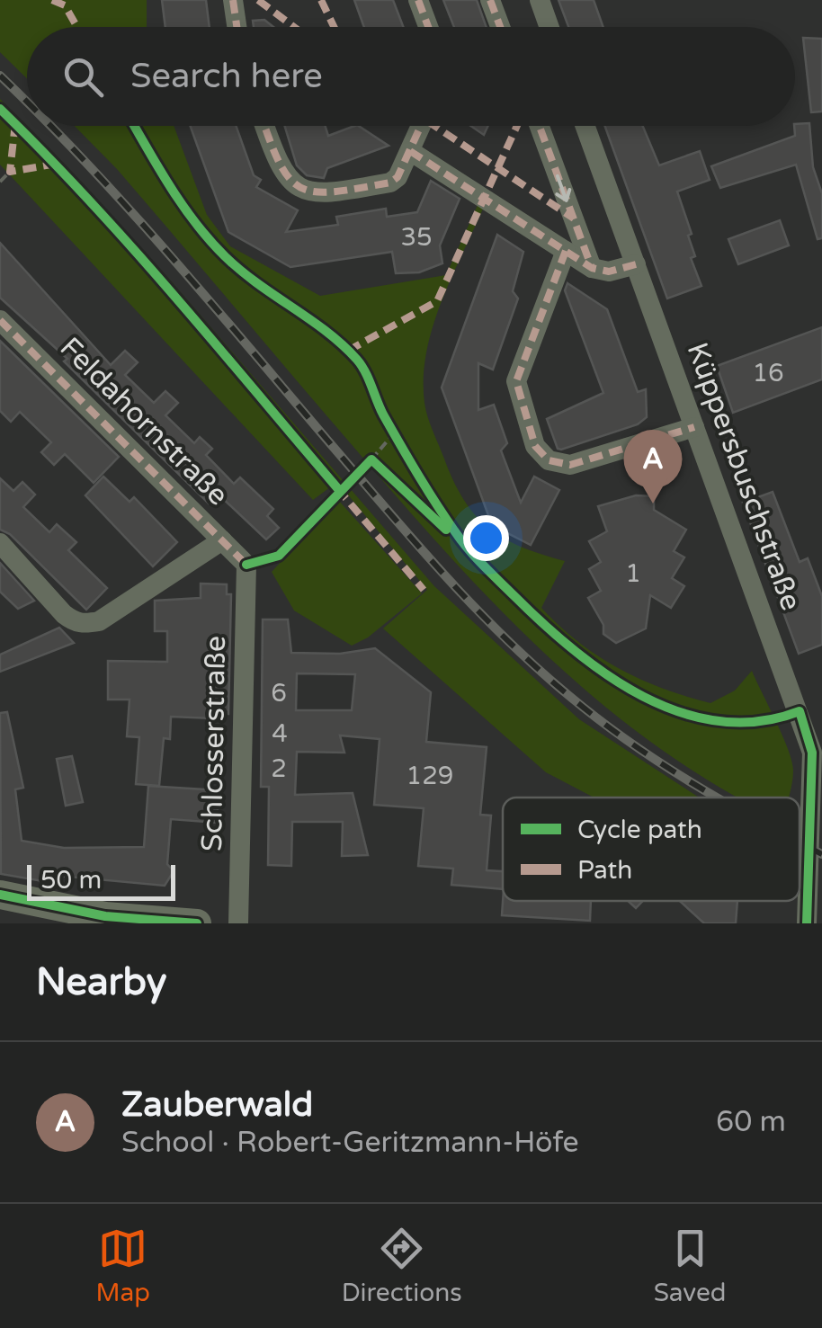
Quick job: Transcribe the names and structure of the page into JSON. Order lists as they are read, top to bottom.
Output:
{
  "streets": {
    "street": ["Feldahornstraße", "Küppersbuschstraße", "Schlosserstraße"]
  },
  "crossings": [
    ["Feldahornstraße", "Schlosserstraße"]
  ],
  "house_numbers": [
    "35",
    "16",
    "1",
    "6",
    "4",
    "2",
    "129"
  ],
  "legend": ["Cycle path", "Path"],
  "scale_bar": "50 m",
  "page": {
    "search": "Search here",
    "pins": "A",
    "scale": "50 m",
    "heading": "Nearby",
    "list": [
      {
        "mark": "A",
        "name": "Zauberwald",
        "note": "School · Robert-Geritzmann-Höfe",
        "value": "60 m"
      }
    ],
    "nav": ["Map", "Directions", "Saved"]
  }
}
